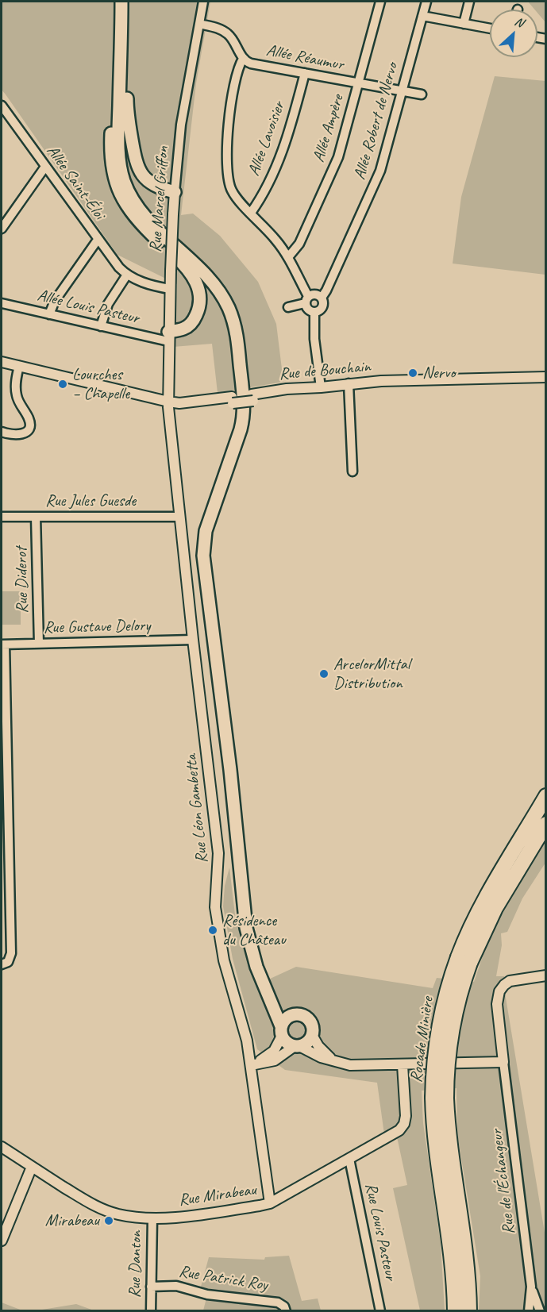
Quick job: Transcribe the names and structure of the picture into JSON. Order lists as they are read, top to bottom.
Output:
{
  "streets": {
    "highway": ["Rocade Minière"],
    "street": [
      "Allée Réaumur",
      "Allée Robert de Nervo",
      "Allée Ampère",
      "Allée Lavoisier",
      "Allée Saint-Éloi",
      "Rue Marcel Griffon",
      "Allée Louis Pasteur",
      "Rue de Bouchain",
      "Rue Jules Guesde",
      "Rue Diderot",
      "Rue Gustave Delory",
      "Rue Léon Gambetta",
      "Rue de l'Échangeur",
      "Rue Mirabeau",
      "Rue Louis Pasteur",
      "Rue Danton",
      "Rue Patrick Roy"
    ]
  },
  "crossings": [
    ["Allée Réaumur", "Allée Robert de Nervo"],
    ["Allée Réaumur", "Allée Ampère"],
    ["Allée Réaumur", "Allée Lavoisier"],
    ["Allée Réaumur", "Rue Marcel Griffon"],
    ["Allée Saint-Éloi", "Rue Marcel Griffon"],
    ["Rue Marcel Griffon", "Allée Louis Pasteur"],
    ["Rue Marcel Griffon", "Rue de Bouchain"],
    ["Rue Marcel Griffon", "Rue Léon Gambetta"],
    ["Rue de Bouchain", "Rue Léon Gambetta"],
    ["Rue Jules Guesde", "Rue Diderot"],
    ["Rue Jules Guesde", "Rue Léon Gambetta"],
    ["Rue Diderot", "Rue Gustave Delory"],
    ["Rue Gustave Delory", "Rue Léon Gambetta"],
    ["Rue Léon Gambetta", "Rue Mirabeau"],
    ["Rue Mirabeau", "Rue Louis Pasteur"],
    ["Rue Mirabeau", "Rue Danton"],
    ["Rue Danton", "Rue Patrick Roy"]
  ],
  "places": [
    "Nervo",
    "Lourches – Chapelle",
    "ArcelorMittal Distribution",
    "Résidence du Château",
    "Mirabeau"
  ],
  "north": "top right"
}
